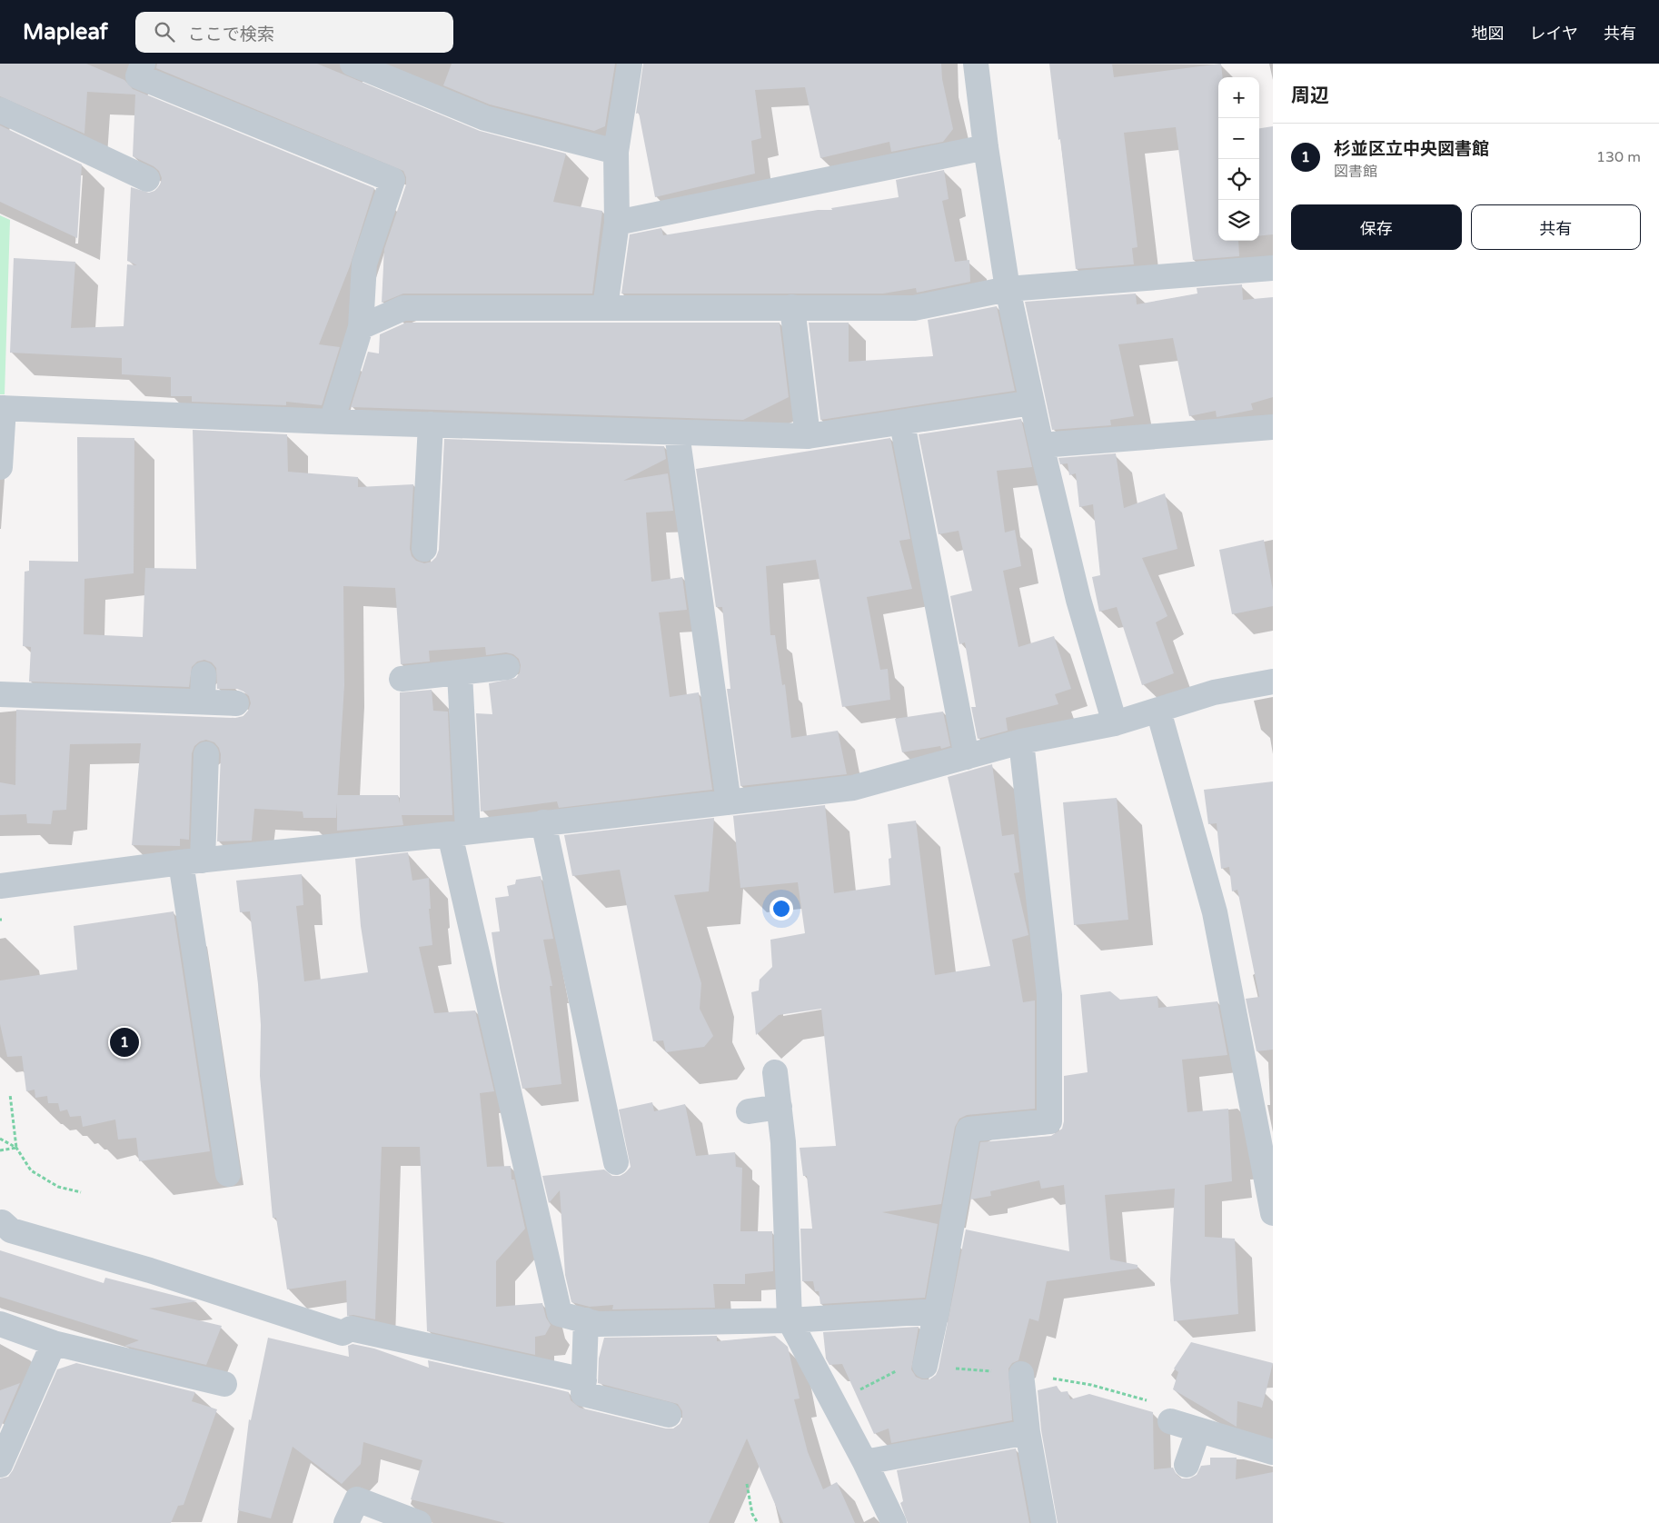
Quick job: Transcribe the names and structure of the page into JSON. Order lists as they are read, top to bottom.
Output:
{
  "page": {
    "header": "Mapleaf",
    "search": "ここで検索",
    "nav": ["地図", "レイヤ", "共有"],
    "heading": "周辺",
    "map_buttons": ["+", "−"],
    "list": [
      {
        "mark": "1",
        "name": "杉並区立中央図書館",
        "note": "図書館",
        "value": "130 m"
      }
    ],
    "buttons": ["保存", "共有"],
    "pins": "1"
  }
}
